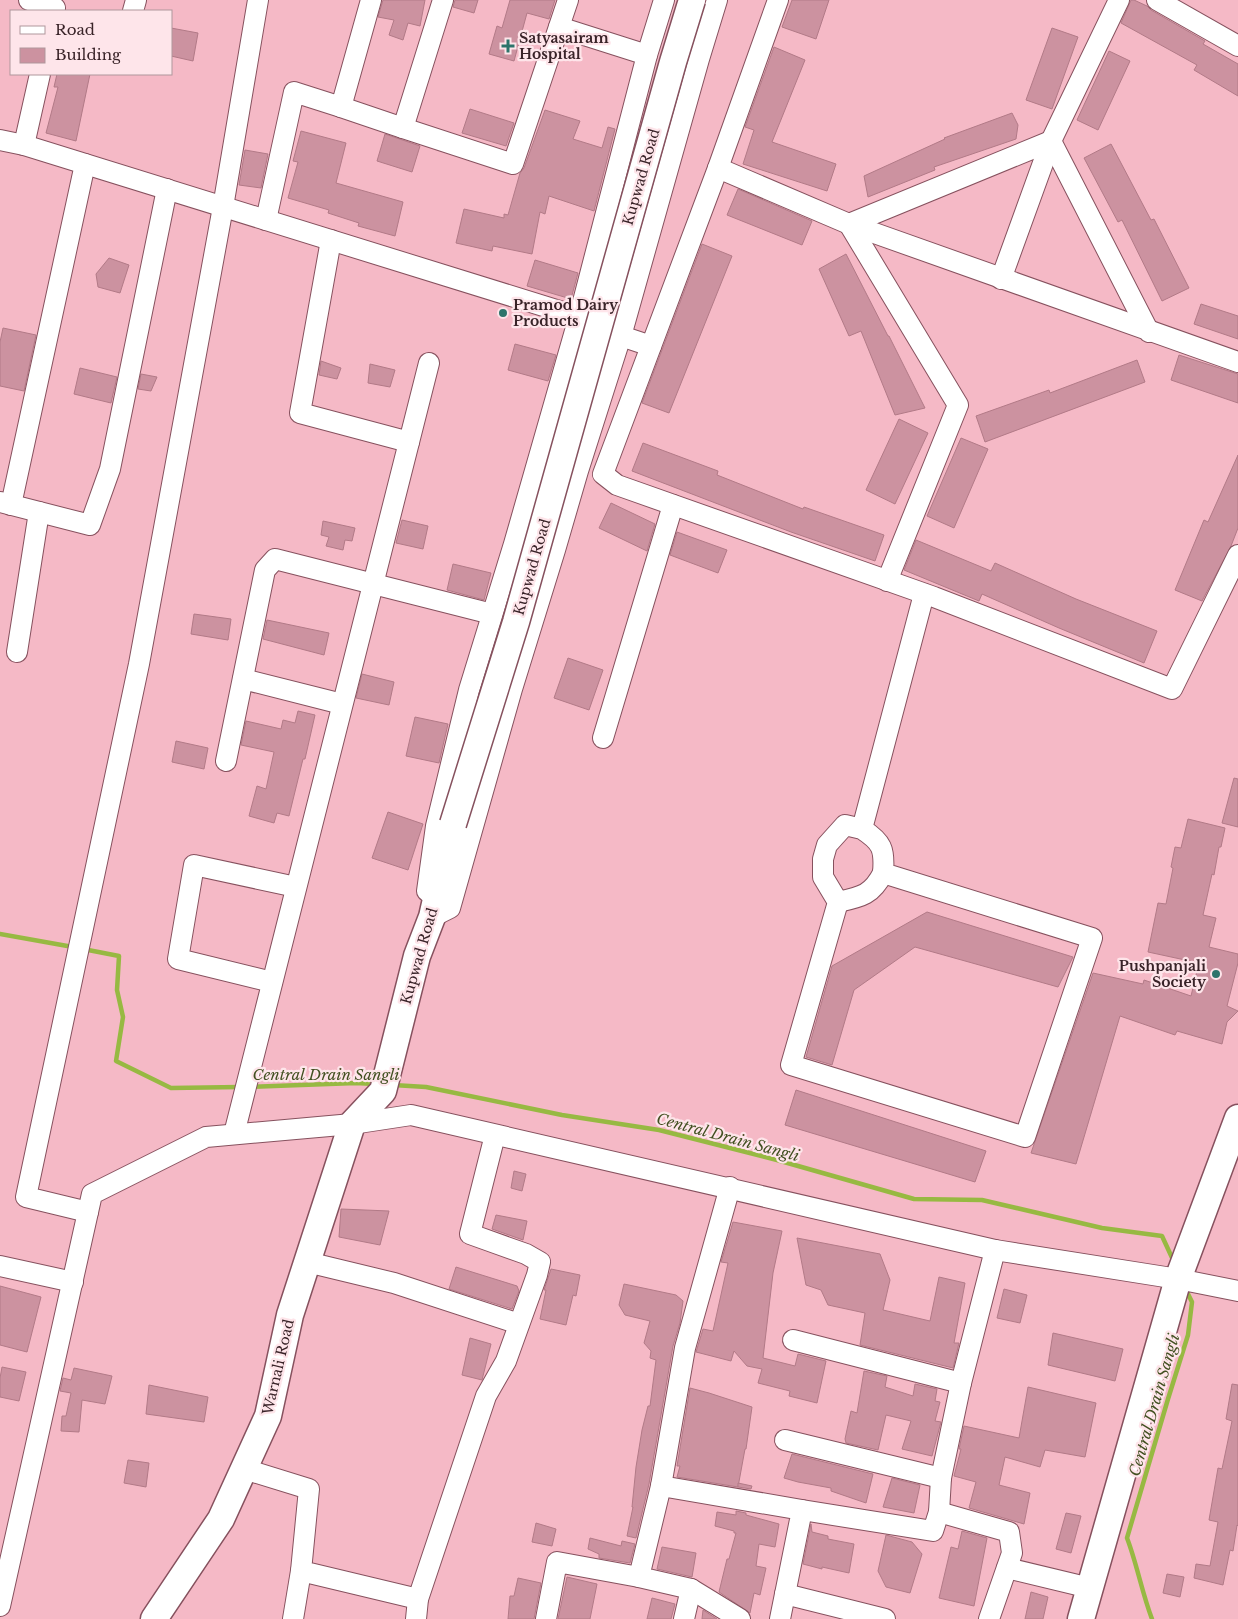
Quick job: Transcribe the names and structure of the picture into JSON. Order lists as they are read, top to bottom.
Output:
{
  "streets": {
    "main road": ["Kupwad Road", "Warnali Road"]
  },
  "crossings": [
    ["Kupwad Road", "Warnali Road"]
  ],
  "water": ["Central Drain Sangli"],
  "places": {
    "health": ["Satyasairam Hospital"],
    "other": ["Pramod Dairy Products", "Pushpanjali Society"]
  },
  "legend": ["Road", "Building"]
}
